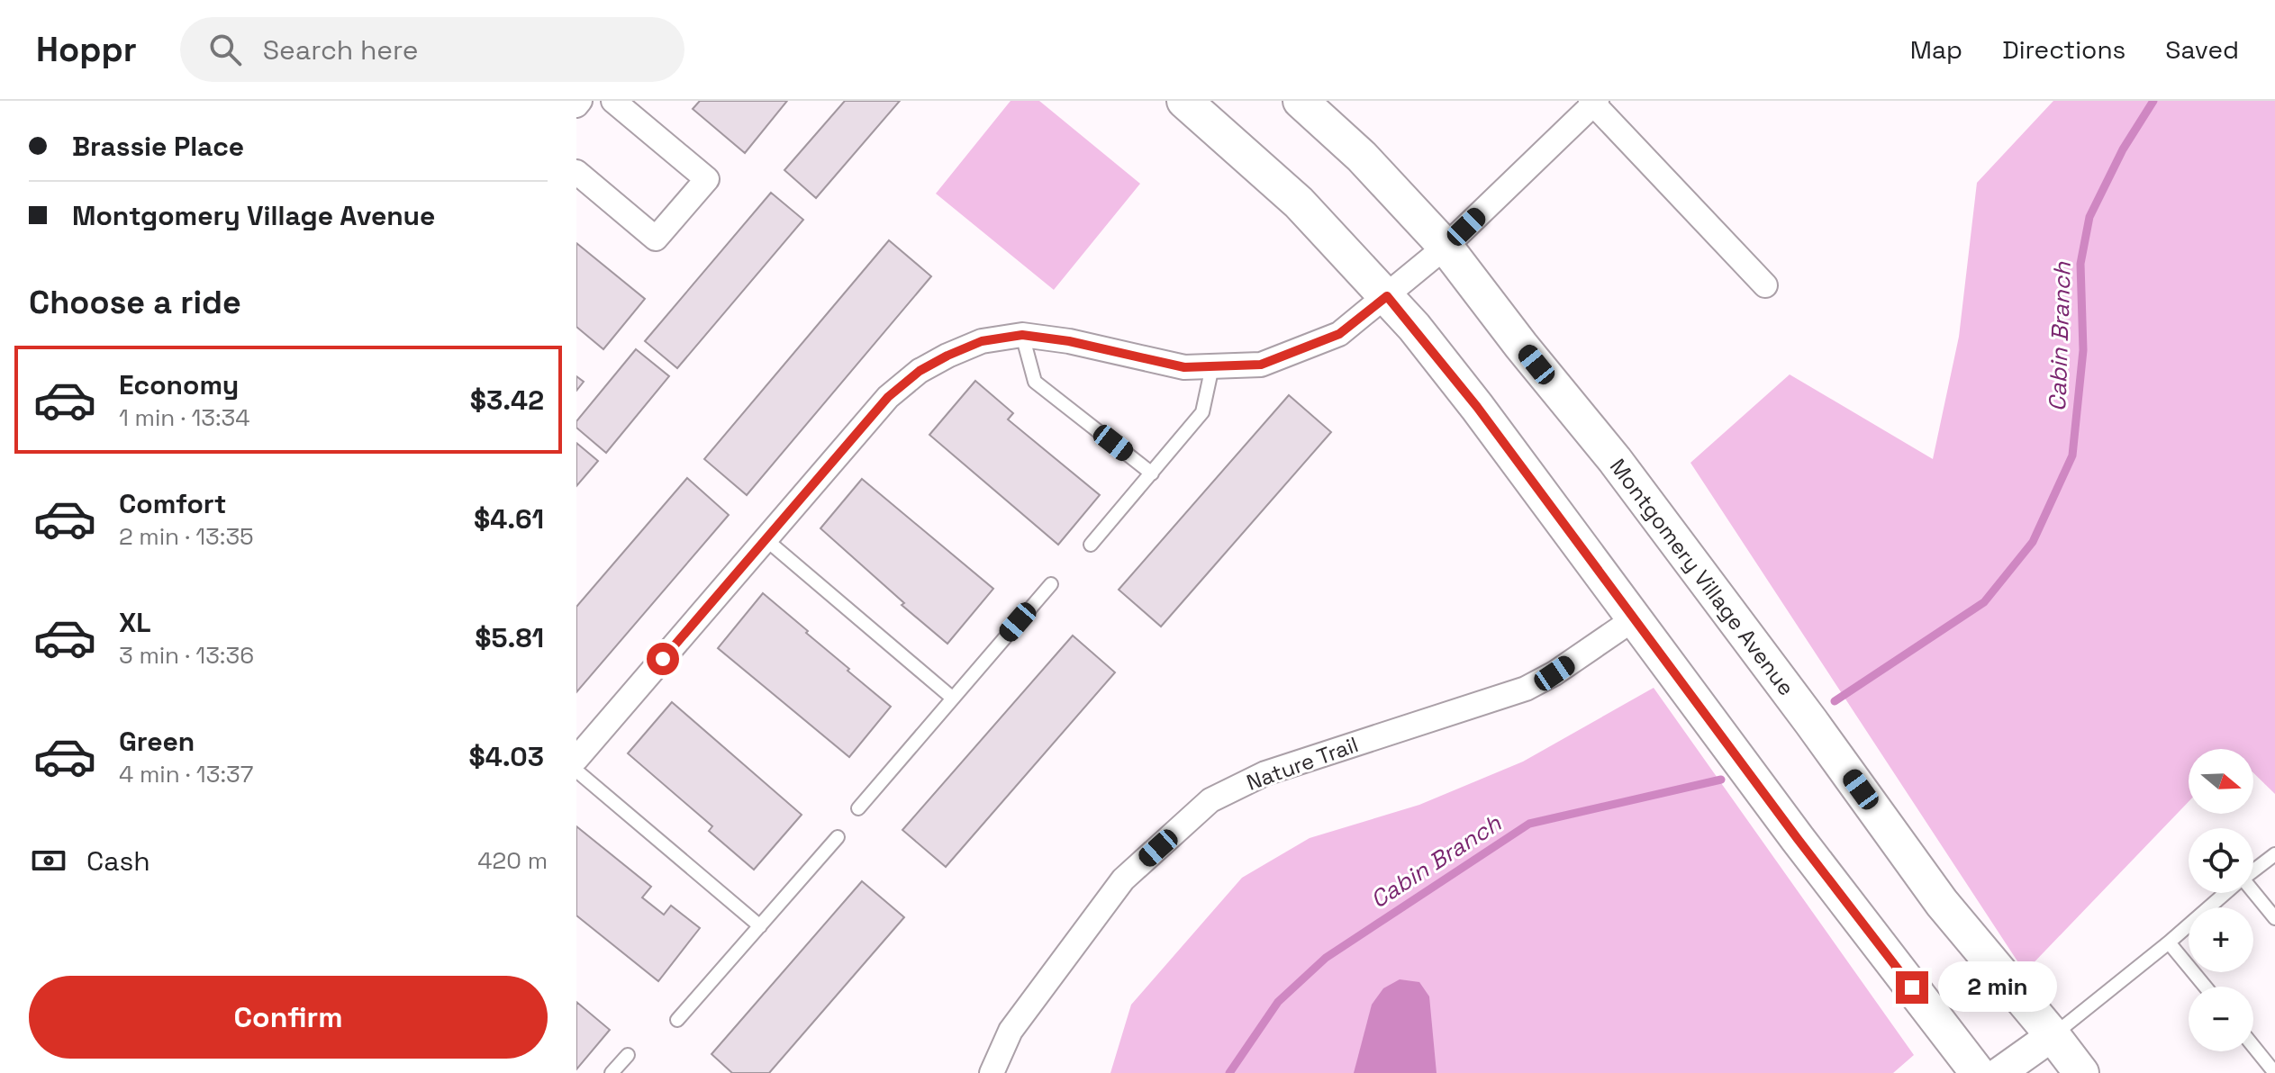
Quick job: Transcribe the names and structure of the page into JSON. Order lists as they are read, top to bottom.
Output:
{
  "streets": {
    "main road": ["Montgomery Village Avenue"],
    "street": ["Nature Trail"]
  },
  "water": ["Cabin Branch"],
  "north": "right",
  "page": {
    "header": "Hoppr",
    "search": "Search here",
    "nav": ["Map", "Directions", "Saved"],
    "banner": ["Brassie Place", "Montgomery Village Avenue"],
    "heading": "Choose a ride",
    "list": [
      {
        "name": "Economy",
        "note": "1 min · 13:34",
        "value": "$3.42"
      },
      {
        "name": "Comfort",
        "note": "2 min · 13:35",
        "value": "$4.61"
      },
      {
        "name": "XL",
        "note": "3 min · 13:36",
        "value": "$5.81"
      },
      {
        "name": "Green",
        "note": "4 min · 13:37",
        "value": "$4.03"
      }
    ],
    "map_buttons": ["+", "−"],
    "pay": ["Cash", "420 m"],
    "buttons": "Confirm",
    "bubble": "2 min"
  }
}
